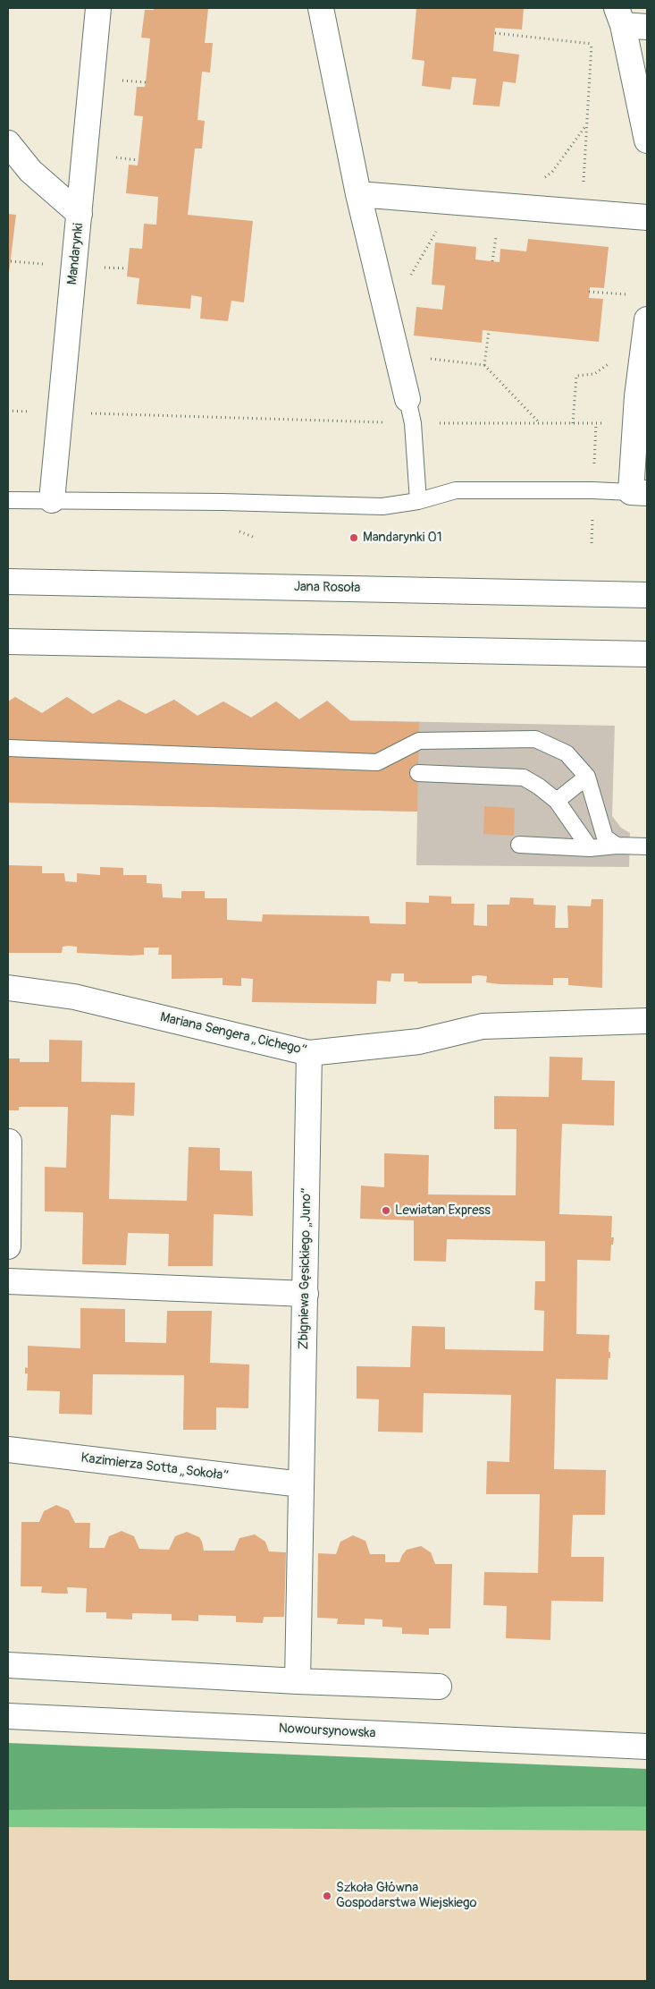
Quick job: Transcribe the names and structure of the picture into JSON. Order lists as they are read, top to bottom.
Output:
{
  "streets": {
    "street": [
      "Mandarynki",
      "Jana Rosoła",
      "Mariana Sengera „Cichego”",
      "Zbigniewa Gęsickiego „Juno”",
      "Kazimierza Sotta „Sokoła”",
      "Nowoursynowska"
    ]
  },
  "crossings": [
    ["Mariana Sengera „Cichego”", "Zbigniewa Gęsickiego „Juno”"],
    ["Zbigniewa Gęsickiego „Juno”", "Kazimierza Sotta „Sokoła”"]
  ],
  "places": ["Mandarynki 01", "Lewiatan Express", "Szkoła Główna Gospodarstwa Wiejskiego"]
}
